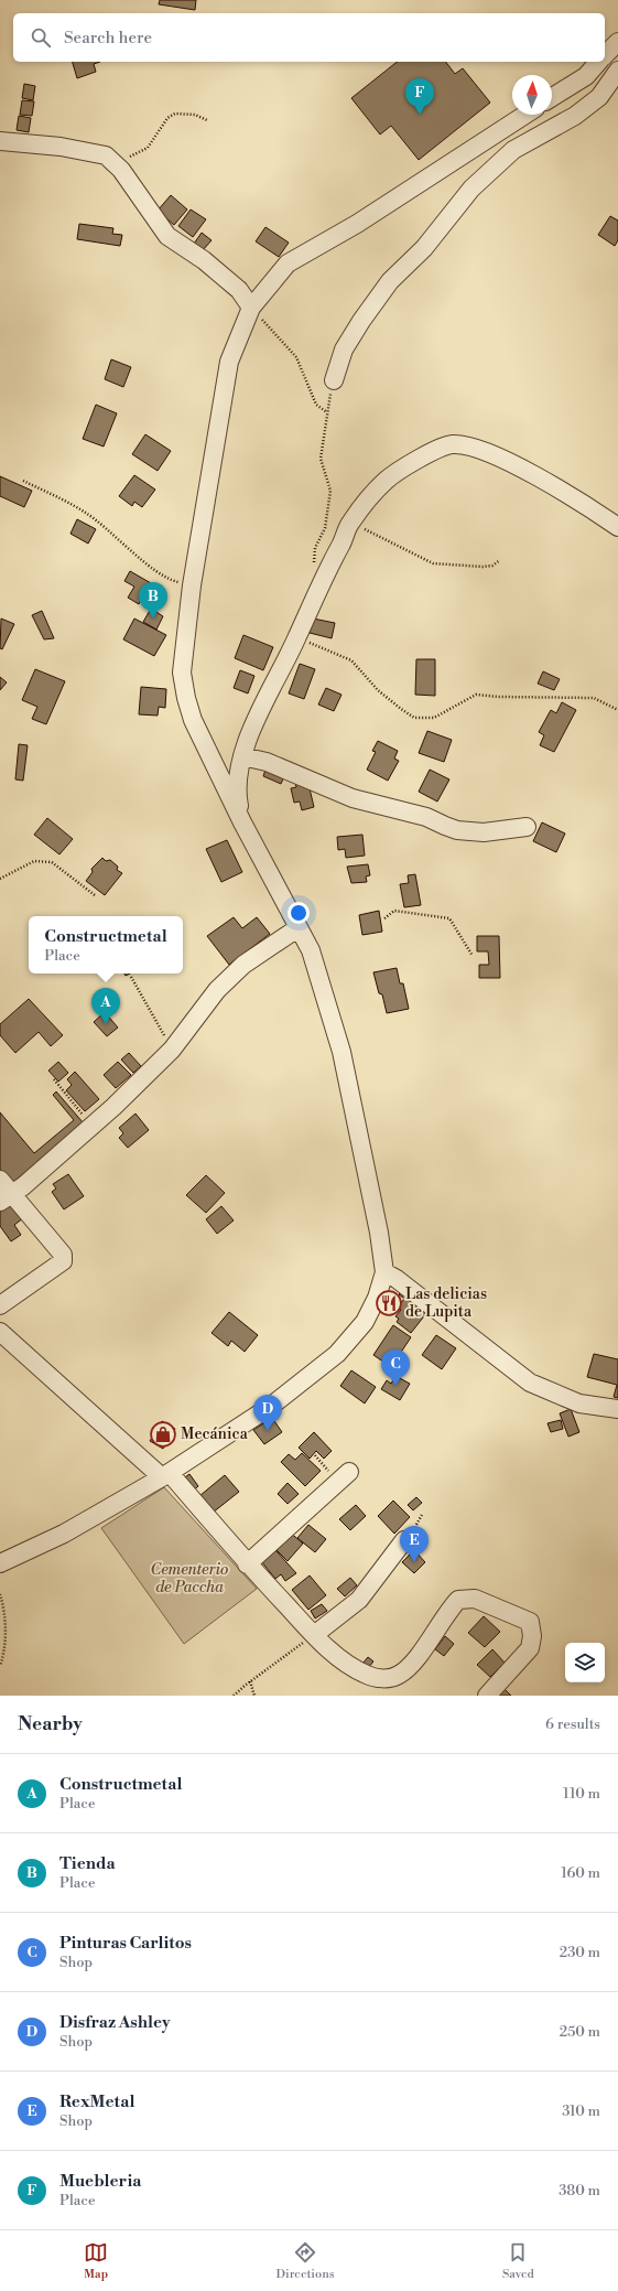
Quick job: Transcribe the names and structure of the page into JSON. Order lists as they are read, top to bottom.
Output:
{
  "parks": ["Cementerio de Paccha"],
  "places": {
    "restaurant": ["Las delicias de Lupita"],
    "shop": ["Mecánica"]
  },
  "north": "top",
  "page": {
    "search": "Search here",
    "pins": [
      "F",
      "B",
      "A",
      "C",
      "D",
      "E"
    ],
    "popup": ["Constructmetal", "Place"],
    "heading": ["Nearby", "6 results"],
    "list": [
      {
        "mark": "A",
        "name": "Constructmetal",
        "note": "Place",
        "value": "110 m"
      },
      {
        "mark": "B",
        "name": "Tienda",
        "note": "Place",
        "value": "160 m"
      },
      {
        "mark": "C",
        "name": "Pinturas Carlitos",
        "note": "Shop",
        "value": "230 m"
      },
      {
        "mark": "D",
        "name": "Disfraz Ashley",
        "note": "Shop",
        "value": "250 m"
      },
      {
        "mark": "E",
        "name": "RexMetal",
        "note": "Shop",
        "value": "310 m"
      },
      {
        "mark": "F",
        "name": "Muebleria",
        "note": "Place",
        "value": "380 m"
      }
    ],
    "nav": ["Map", "Directions", "Saved"]
  }
}
